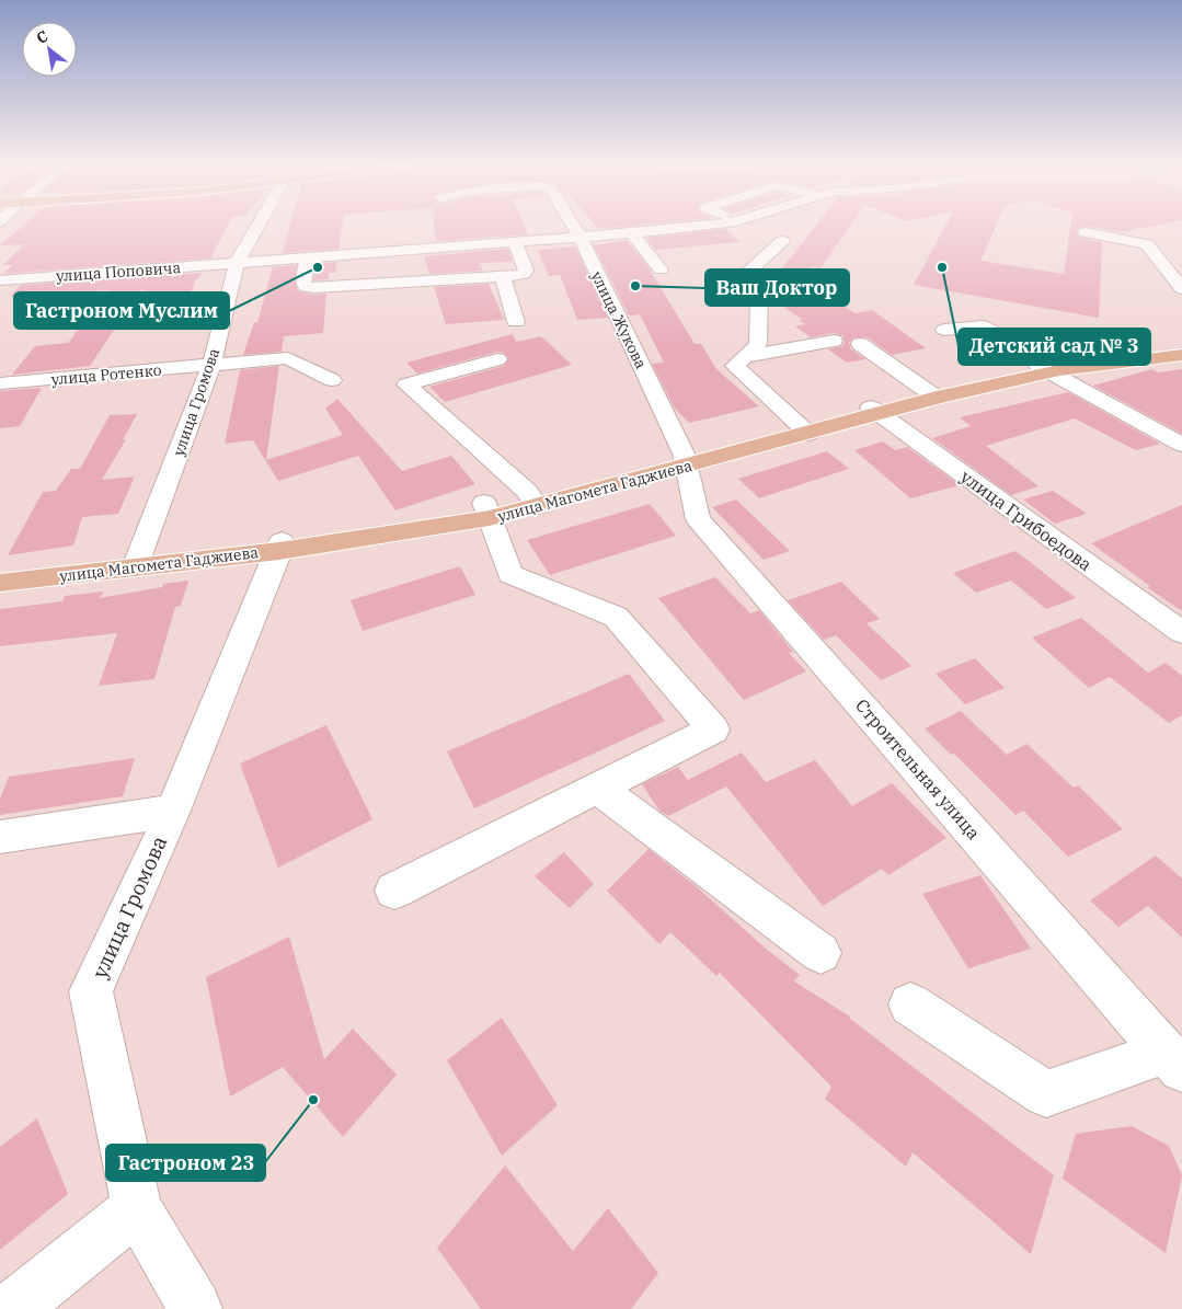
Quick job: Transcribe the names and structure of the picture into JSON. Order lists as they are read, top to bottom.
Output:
{
  "streets": {
    "main road": ["улица Магомета Гаджиева"],
    "street": [
      "улица Поповича",
      "улица Жукова",
      "улица Ротенко",
      "улица Громова",
      "улица Грибоедова",
      "Строительная улица"
    ]
  },
  "crossings": [
    ["улица Поповича", "улица Жукова"],
    ["улица Поповича", "улица Громова"],
    ["улица Жукова", "улица Магомета Гаджиева"],
    ["улица Жукова", "Строительная улица"],
    ["улица Ротенко", "улица Громова"],
    ["улица Громова", "улица Магомета Гаджиева"],
    ["улица Магомета Гаджиева", "улица Грибоедова"],
    ["улица Магомета Гаджиева", "Строительная улица"]
  ],
  "places": [
    "Гастроном Муслим",
    "Детский сад № 3",
    "Ваш Доктор",
    "Гастроном 23"
  ],
  "north": "top left"
}
